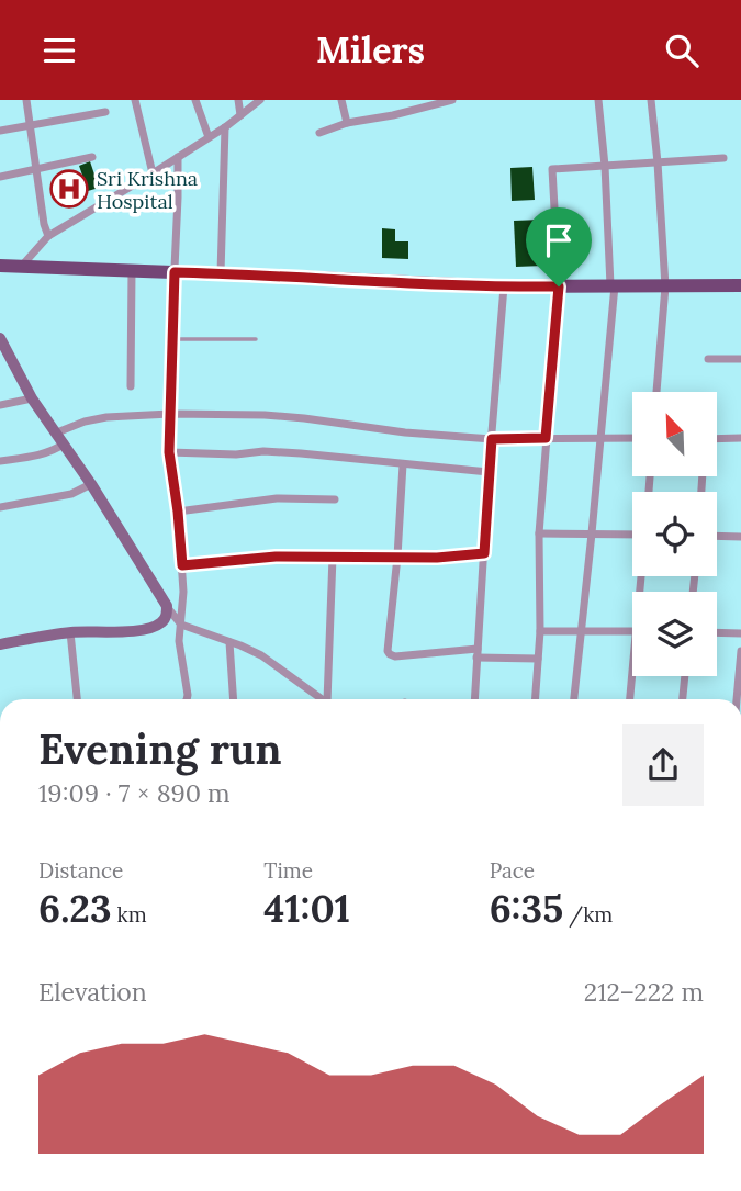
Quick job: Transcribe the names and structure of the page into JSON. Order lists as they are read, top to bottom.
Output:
{
  "places": {
    "hospital": ["Sri Krishna Hospital"]
  },
  "north": "top left",
  "page": {
    "header": "Milers",
    "heading": ["Evening run", "19:09 · 7 × 890 m"],
    "stats": [
      ["Distance", "6.23 km"],
      ["Time", "41:01"],
      ["Pace", "6:35 /km"]
    ],
    "chart": ["Elevation", "212–222 m"]
  }
}
